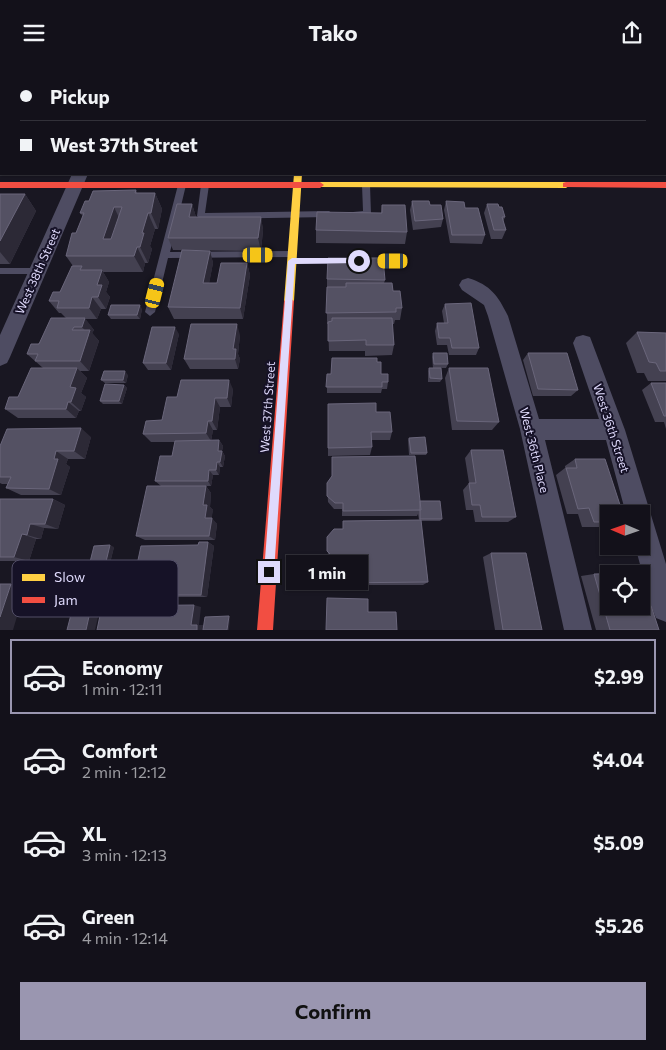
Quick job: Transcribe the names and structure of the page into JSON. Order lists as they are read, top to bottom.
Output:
{
  "streets": {
    "main road": ["West 37th Street"],
    "street": ["West 38th Street", "West 36th Street", "West 36th Place"]
  },
  "legend": ["Slow", "Jam"],
  "north": "left",
  "page": {
    "header": "Tako",
    "banner": ["Pickup", "West 37th Street"],
    "bubble": "1 min",
    "list": [
      {
        "name": "Economy",
        "note": "1 min · 12:11",
        "value": "$2.99"
      },
      {
        "name": "Comfort",
        "note": "2 min · 12:12",
        "value": "$4.04"
      },
      {
        "name": "XL",
        "note": "3 min · 12:13",
        "value": "$5.09"
      },
      {
        "name": "Green",
        "note": "4 min · 12:14",
        "value": "$5.26"
      }
    ],
    "buttons": "Confirm"
  }
}
